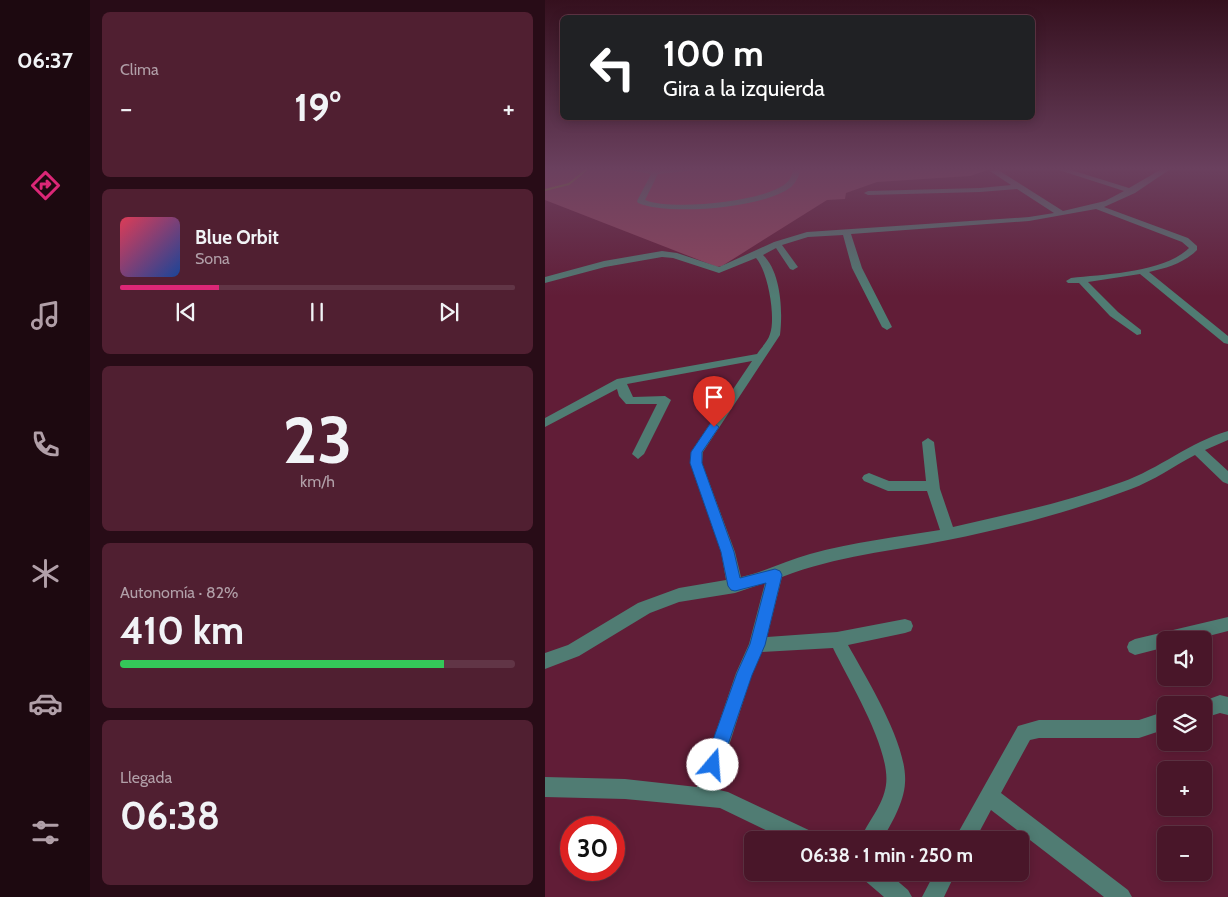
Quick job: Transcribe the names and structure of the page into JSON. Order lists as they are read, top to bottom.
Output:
{
  "page": {
    "tabs": "06:37",
    "tile": [
      "Clima",
      ["23", "km/h"],
      ["Autonomía · 82%", "410 km"],
      ["Llegada", "06:38"]
    ],
    "turn": ["100 m", "Gira a la izquierda"],
    "heat": ["−", "19°", "+"],
    "song": ["Blue Orbit", "Sona"],
    "map_buttons": ["+", "−"],
    "limit": "30",
    "trip": "06:38 · 1 min · 250 m"
  }
}
